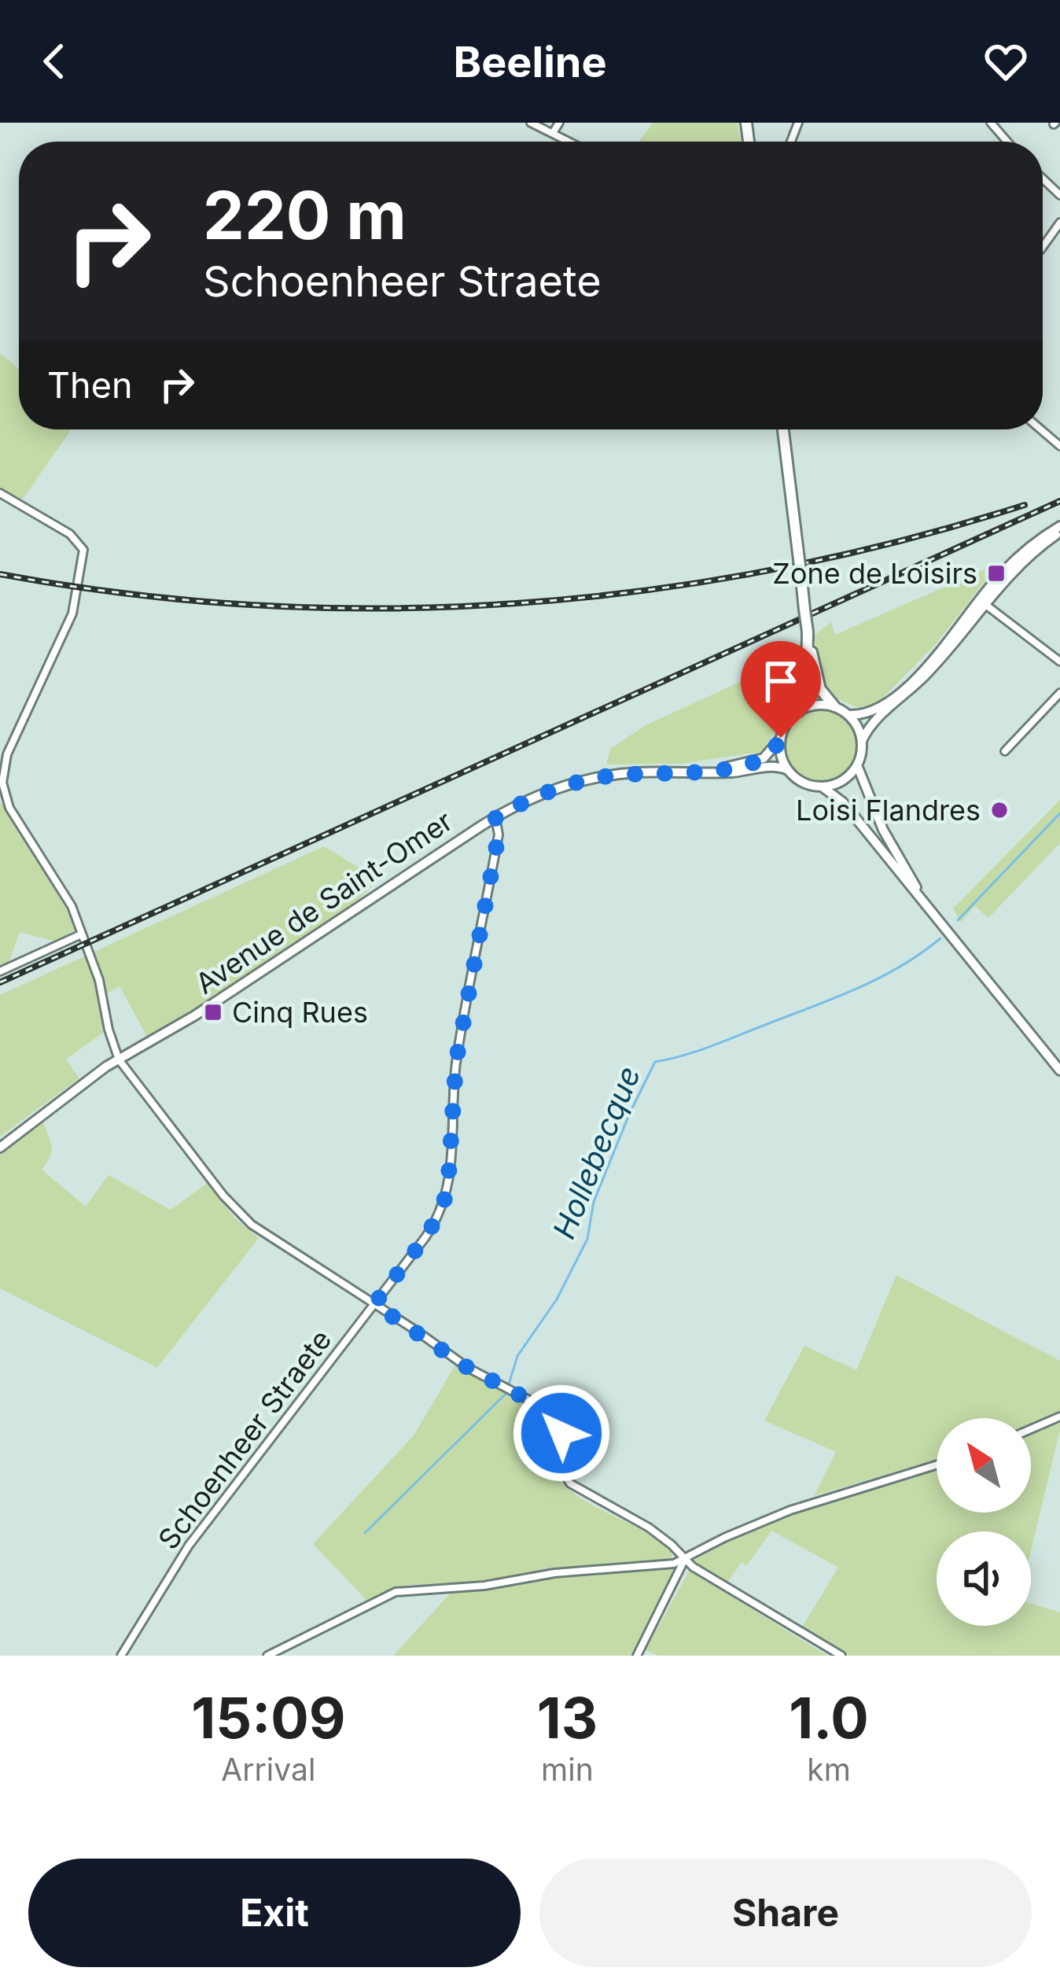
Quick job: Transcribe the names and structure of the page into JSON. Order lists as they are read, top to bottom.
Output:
{
  "streets": {
    "main road": ["Avenue de Saint-Omer"],
    "street": ["Schoenheer Straete"]
  },
  "crossings": [
    ["Avenue de Saint-Omer", "Schoenheer Straete"]
  ],
  "water": ["Hollebecque"],
  "places": {
    "transit": ["Zone de Loisirs", "Cinq Rues"],
    "other": ["Loisi Flandres"]
  },
  "north": "top left",
  "page": {
    "header": "Beeline",
    "turn": ["220 m", "Schoenheer Straete"],
    "then": "Then",
    "eta": [
      "15:09",
      "Arrival",
      "13",
      "min",
      "1.0",
      "km"
    ],
    "buttons": ["Exit", "Share"]
  }
}
